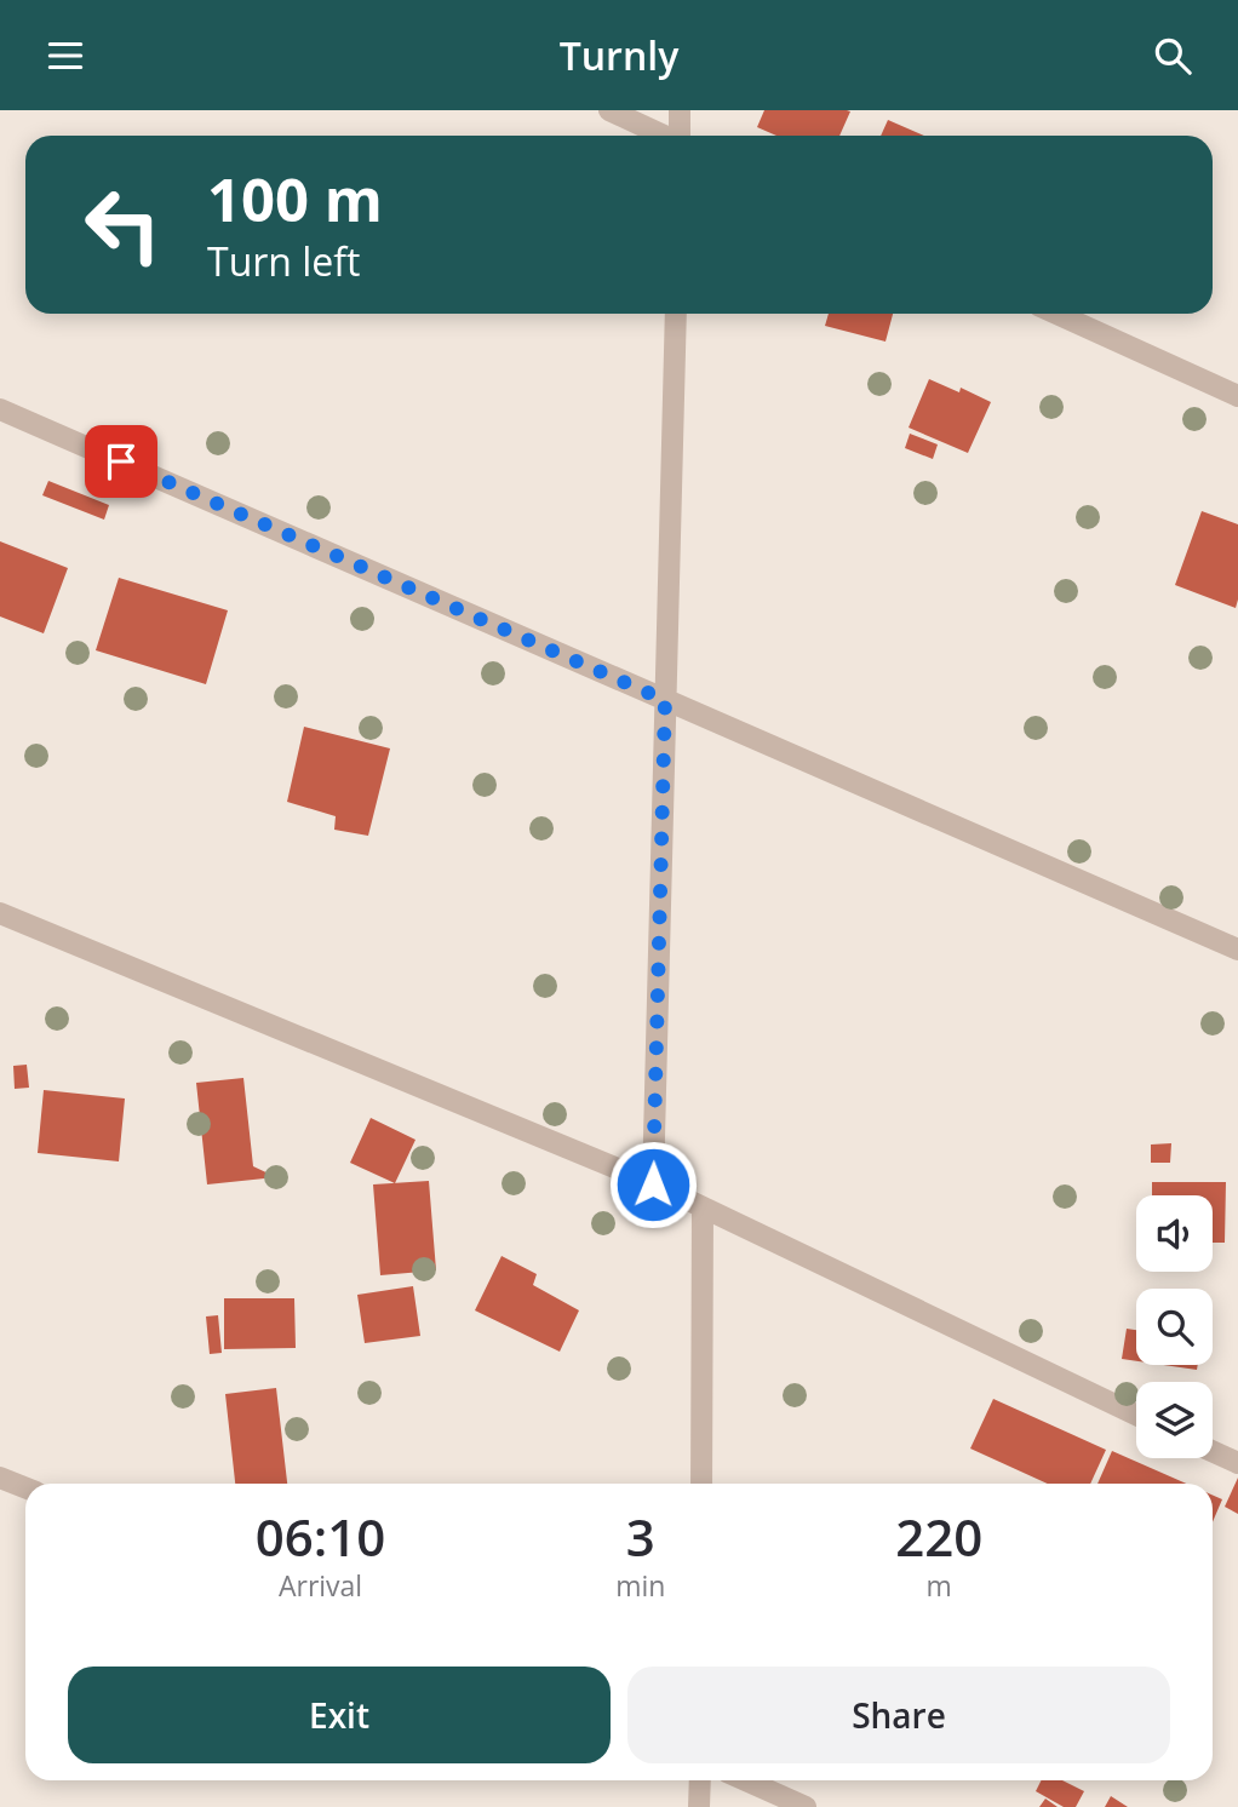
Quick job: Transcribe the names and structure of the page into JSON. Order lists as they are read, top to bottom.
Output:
{
  "page": {
    "header": "Turnly",
    "turn": ["100 m", "Turn left"],
    "eta": [
      "06:10",
      "Arrival",
      "3",
      "min",
      "220",
      "m"
    ],
    "buttons": ["Exit", "Share"]
  }
}
